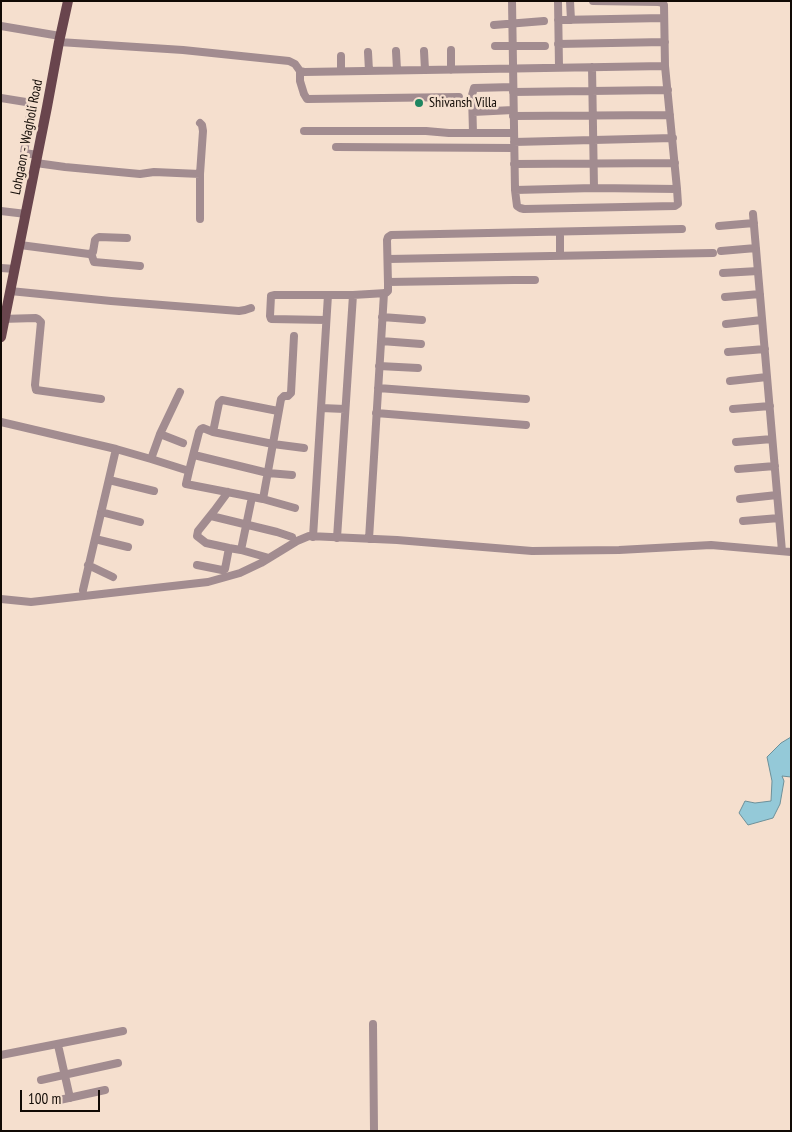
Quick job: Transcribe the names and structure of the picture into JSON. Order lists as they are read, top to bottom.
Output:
{
  "streets": {
    "main road": ["Lohgaon - Wagholi Road"]
  },
  "places": ["Shivansh Villa"],
  "scale_bar": "100 m"
}
